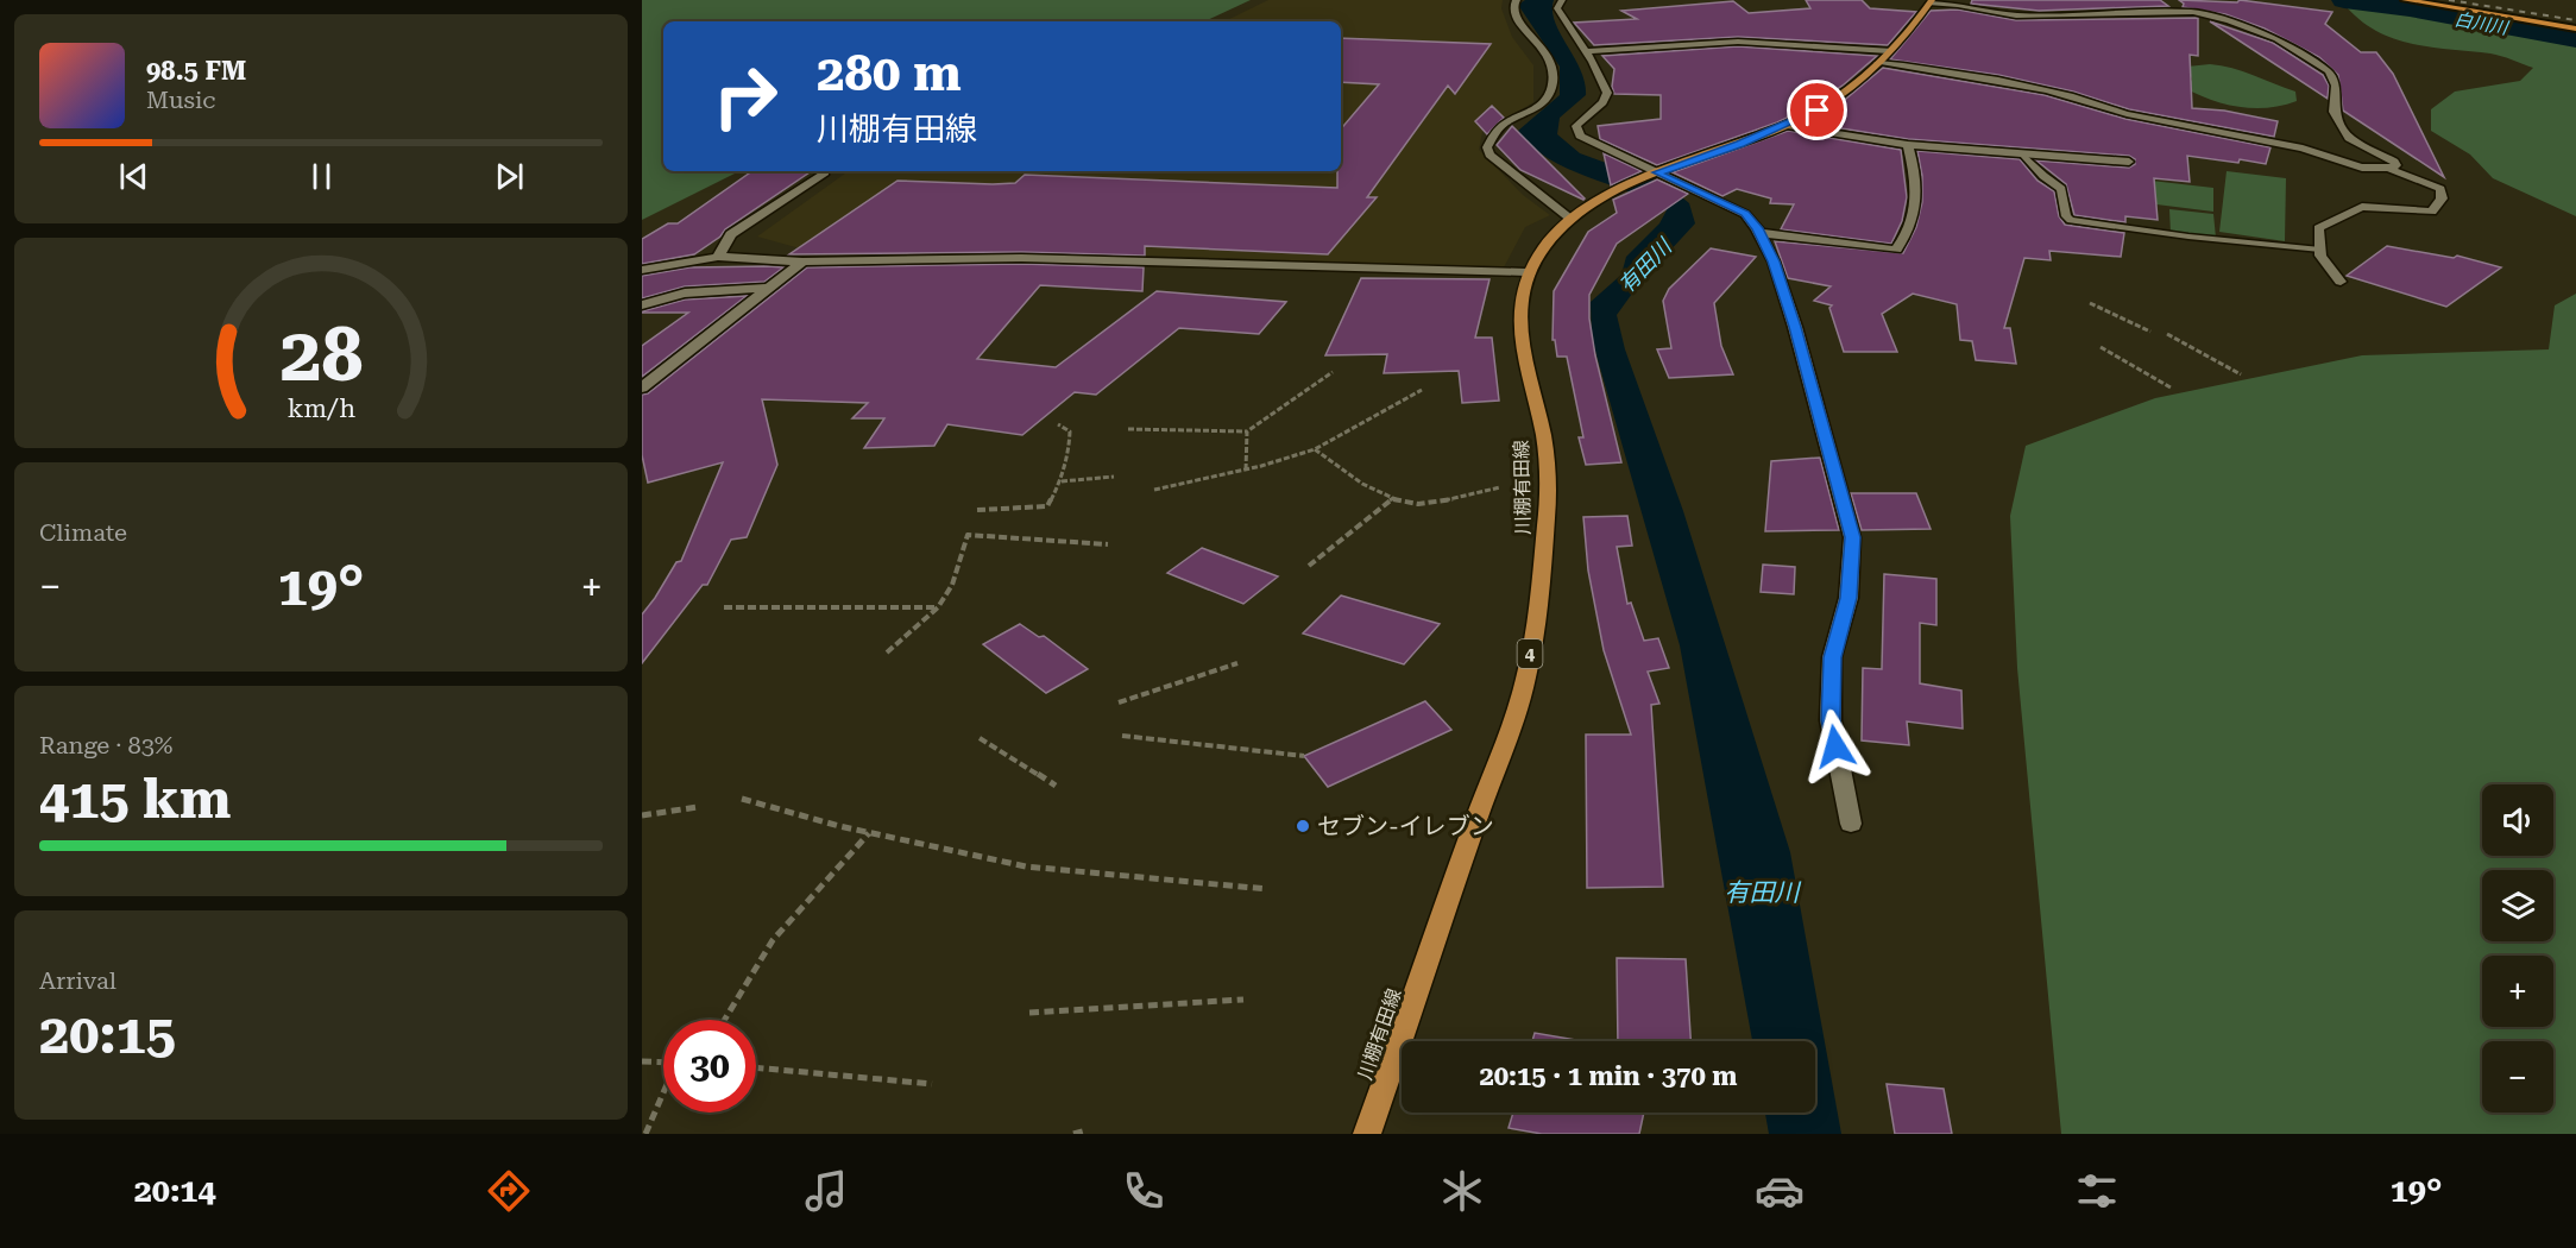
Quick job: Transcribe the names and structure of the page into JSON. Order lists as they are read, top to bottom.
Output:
{
  "streets": {
    "main road": ["川棚有田線", "4"]
  },
  "water": ["白川川", "有田川"],
  "places": ["セブン-イレブン"],
  "page": {
    "turn": ["280 m", "川棚有田線"],
    "song": ["98.5 FM", "Music"],
    "tile": [
      "Climate",
      ["Range · 83%", "415 km"],
      ["Arrival", "20:15"]
    ],
    "heat": ["−", "19°", "+"],
    "map_buttons": ["+", "−"],
    "limit": "30",
    "trip": "20:15 · 1 min · 370 m",
    "tabs": ["20:14", "19°"],
    "gauge": ["28", "km/h"]
  }
}
